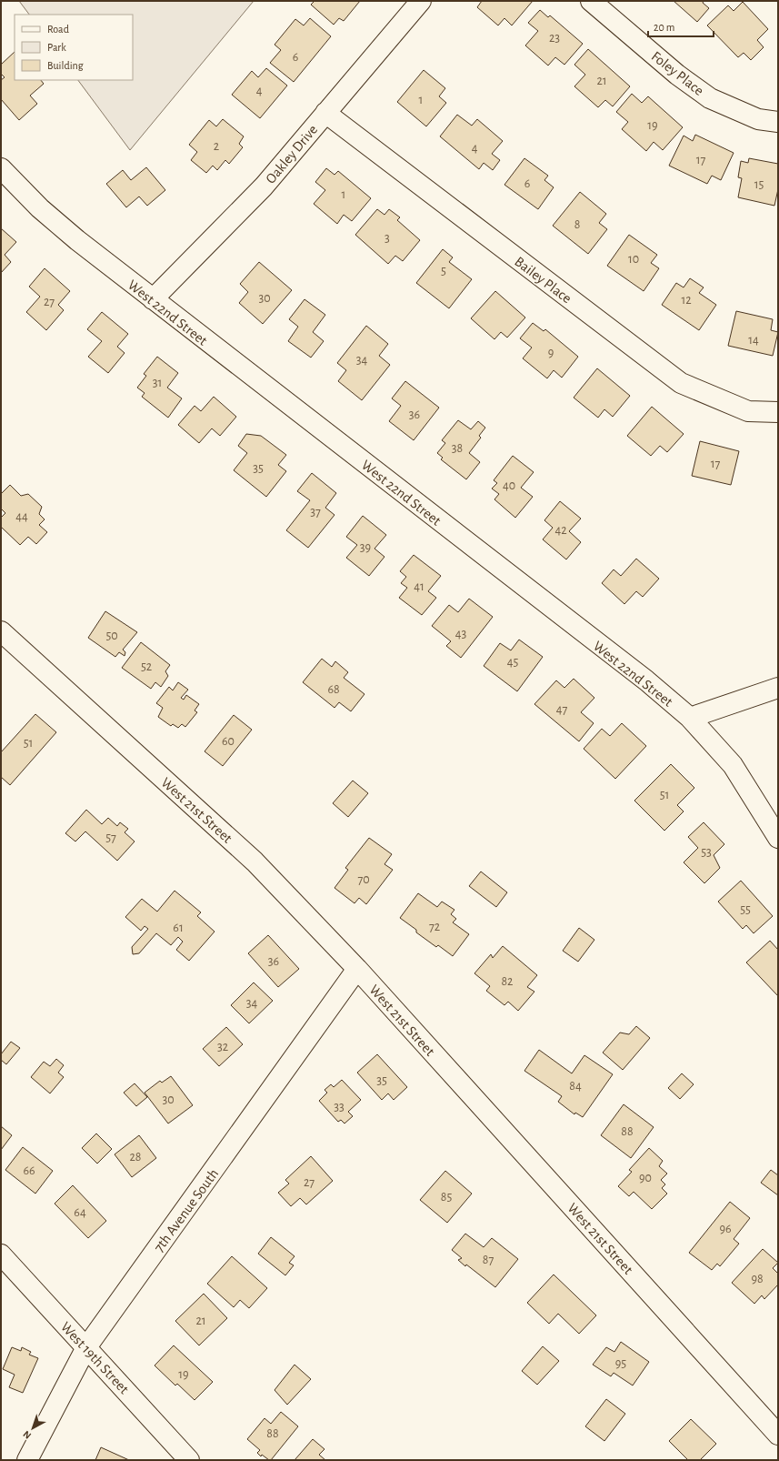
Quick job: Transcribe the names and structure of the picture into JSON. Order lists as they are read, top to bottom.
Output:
{
  "streets": {
    "street": [
      "Foley Place",
      "Oakley Drive",
      "Bailey Place",
      "West 22nd Street",
      "West 21st Street",
      "7th Avenue South",
      "West 19th Street"
    ]
  },
  "crossings": [
    ["Oakley Drive", "Bailey Place"],
    ["Oakley Drive", "West 22nd Street"],
    ["West 21st Street", "7th Avenue South"],
    ["7th Avenue South", "West 19th Street"]
  ],
  "house_numbers": [
    "23",
    "6",
    "21",
    "4",
    "1",
    "19",
    "2",
    "4",
    "17",
    "6",
    "15",
    "1",
    "8",
    "3",
    "10",
    "5",
    "30",
    "12",
    "27",
    "14",
    "9",
    "34",
    "31",
    "36",
    "38",
    "17",
    "35",
    "40",
    "37",
    "44",
    "42",
    "39",
    "41",
    "43",
    "50",
    "45",
    "52",
    "68",
    "47",
    "60",
    "51",
    "51",
    "57",
    "53",
    "70",
    "55",
    "72",
    "61",
    "36",
    "82",
    "34",
    "32",
    "35",
    "84",
    "30",
    "33",
    "88",
    "28",
    "66",
    "90",
    "27",
    "85",
    "64",
    "96",
    "87",
    "98",
    "21",
    "95",
    "19",
    "88"
  ],
  "legend": ["Road", "Park", "Building"],
  "scale_bar": "20 m",
  "north": "bottom left"
}
